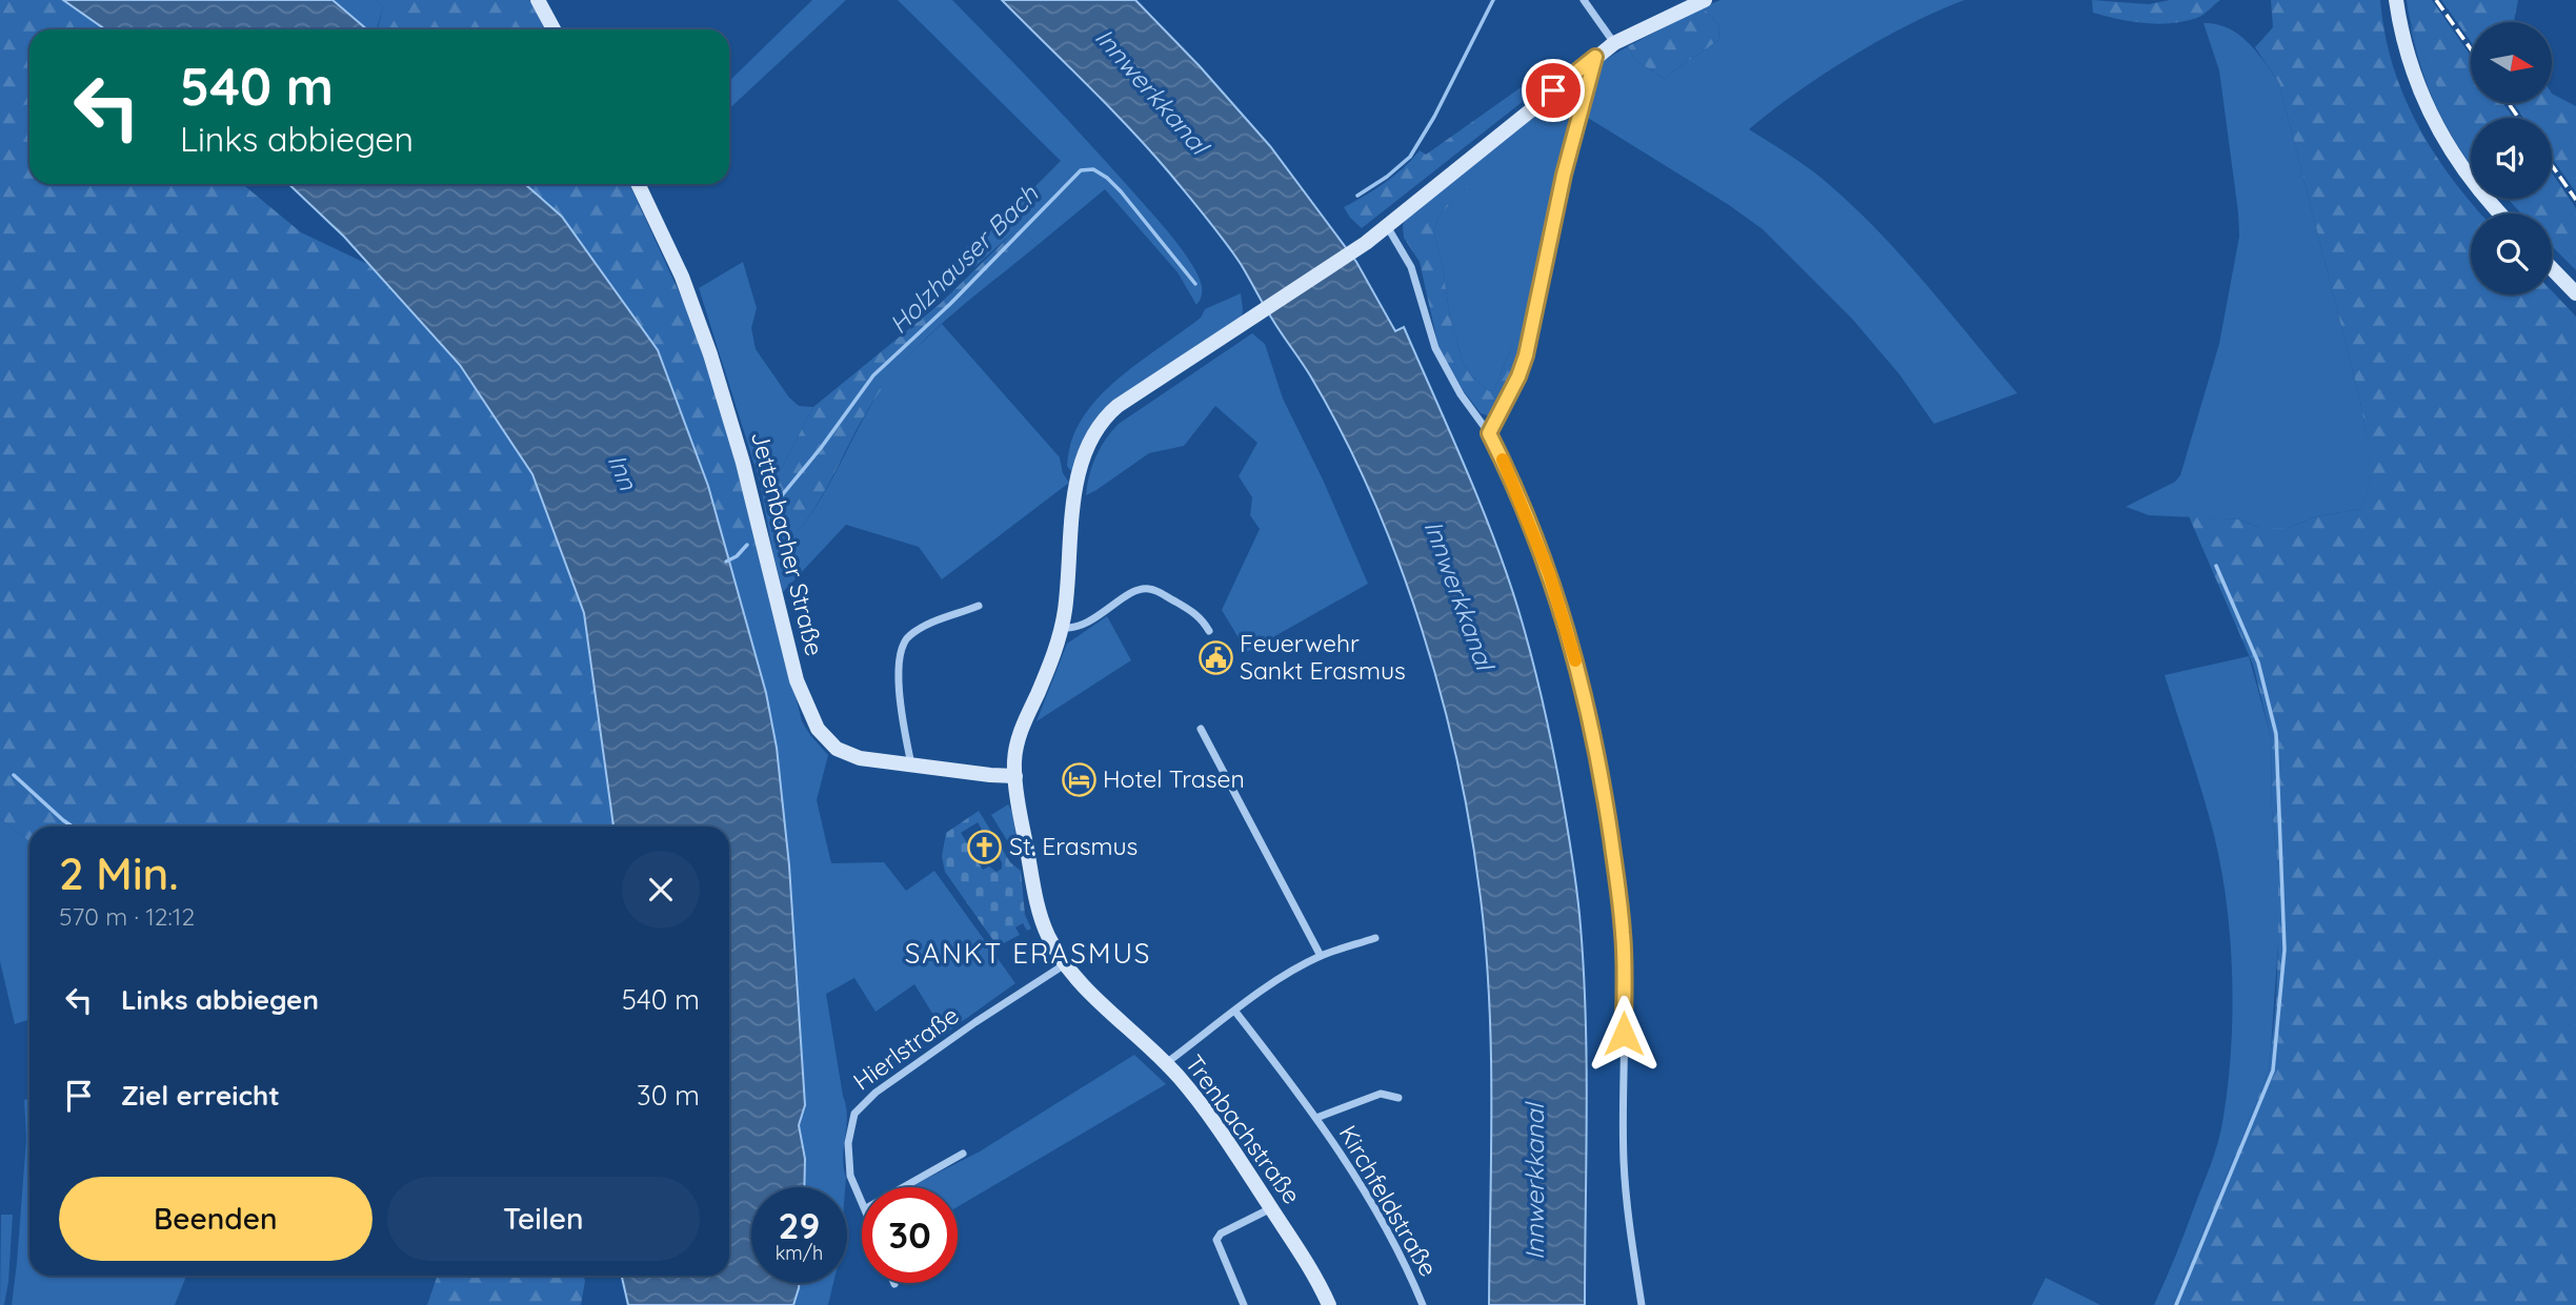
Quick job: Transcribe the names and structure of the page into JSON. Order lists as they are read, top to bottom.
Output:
{
  "streets": {
    "street": [
      "Jettenbacher Straße",
      "Hierlstraße",
      "Trenbachstraße",
      "Kirchfeldstraße"
    ]
  },
  "crossings": [
    ["Jettenbacher Straße", "Trenbachstraße"],
    ["Hierlstraße", "Trenbachstraße"]
  ],
  "districts": ["SANKT ERASMUS"],
  "water": ["Innwerkkanal", "Holzhauser Bach", "Inn"],
  "places": {
    "public building": ["Feuerwehr Sankt Erasmus"],
    "hotel": ["Hotel Trasen"],
    "church": ["St. Erasmus"]
  },
  "north": "right",
  "page": {
    "turn": ["540 m", "Links abbiegen"],
    "heading": ["2 Min.", "570 m · 12:12"],
    "list": [
      {
        "name": "Links abbiegen",
        "value": "540 m"
      },
      {
        "name": "Ziel erreicht",
        "value": "30 m"
      }
    ],
    "buttons": ["Beenden", "Teilen"],
    "speed": "29 km/h",
    "limit": "30"
  }
}
